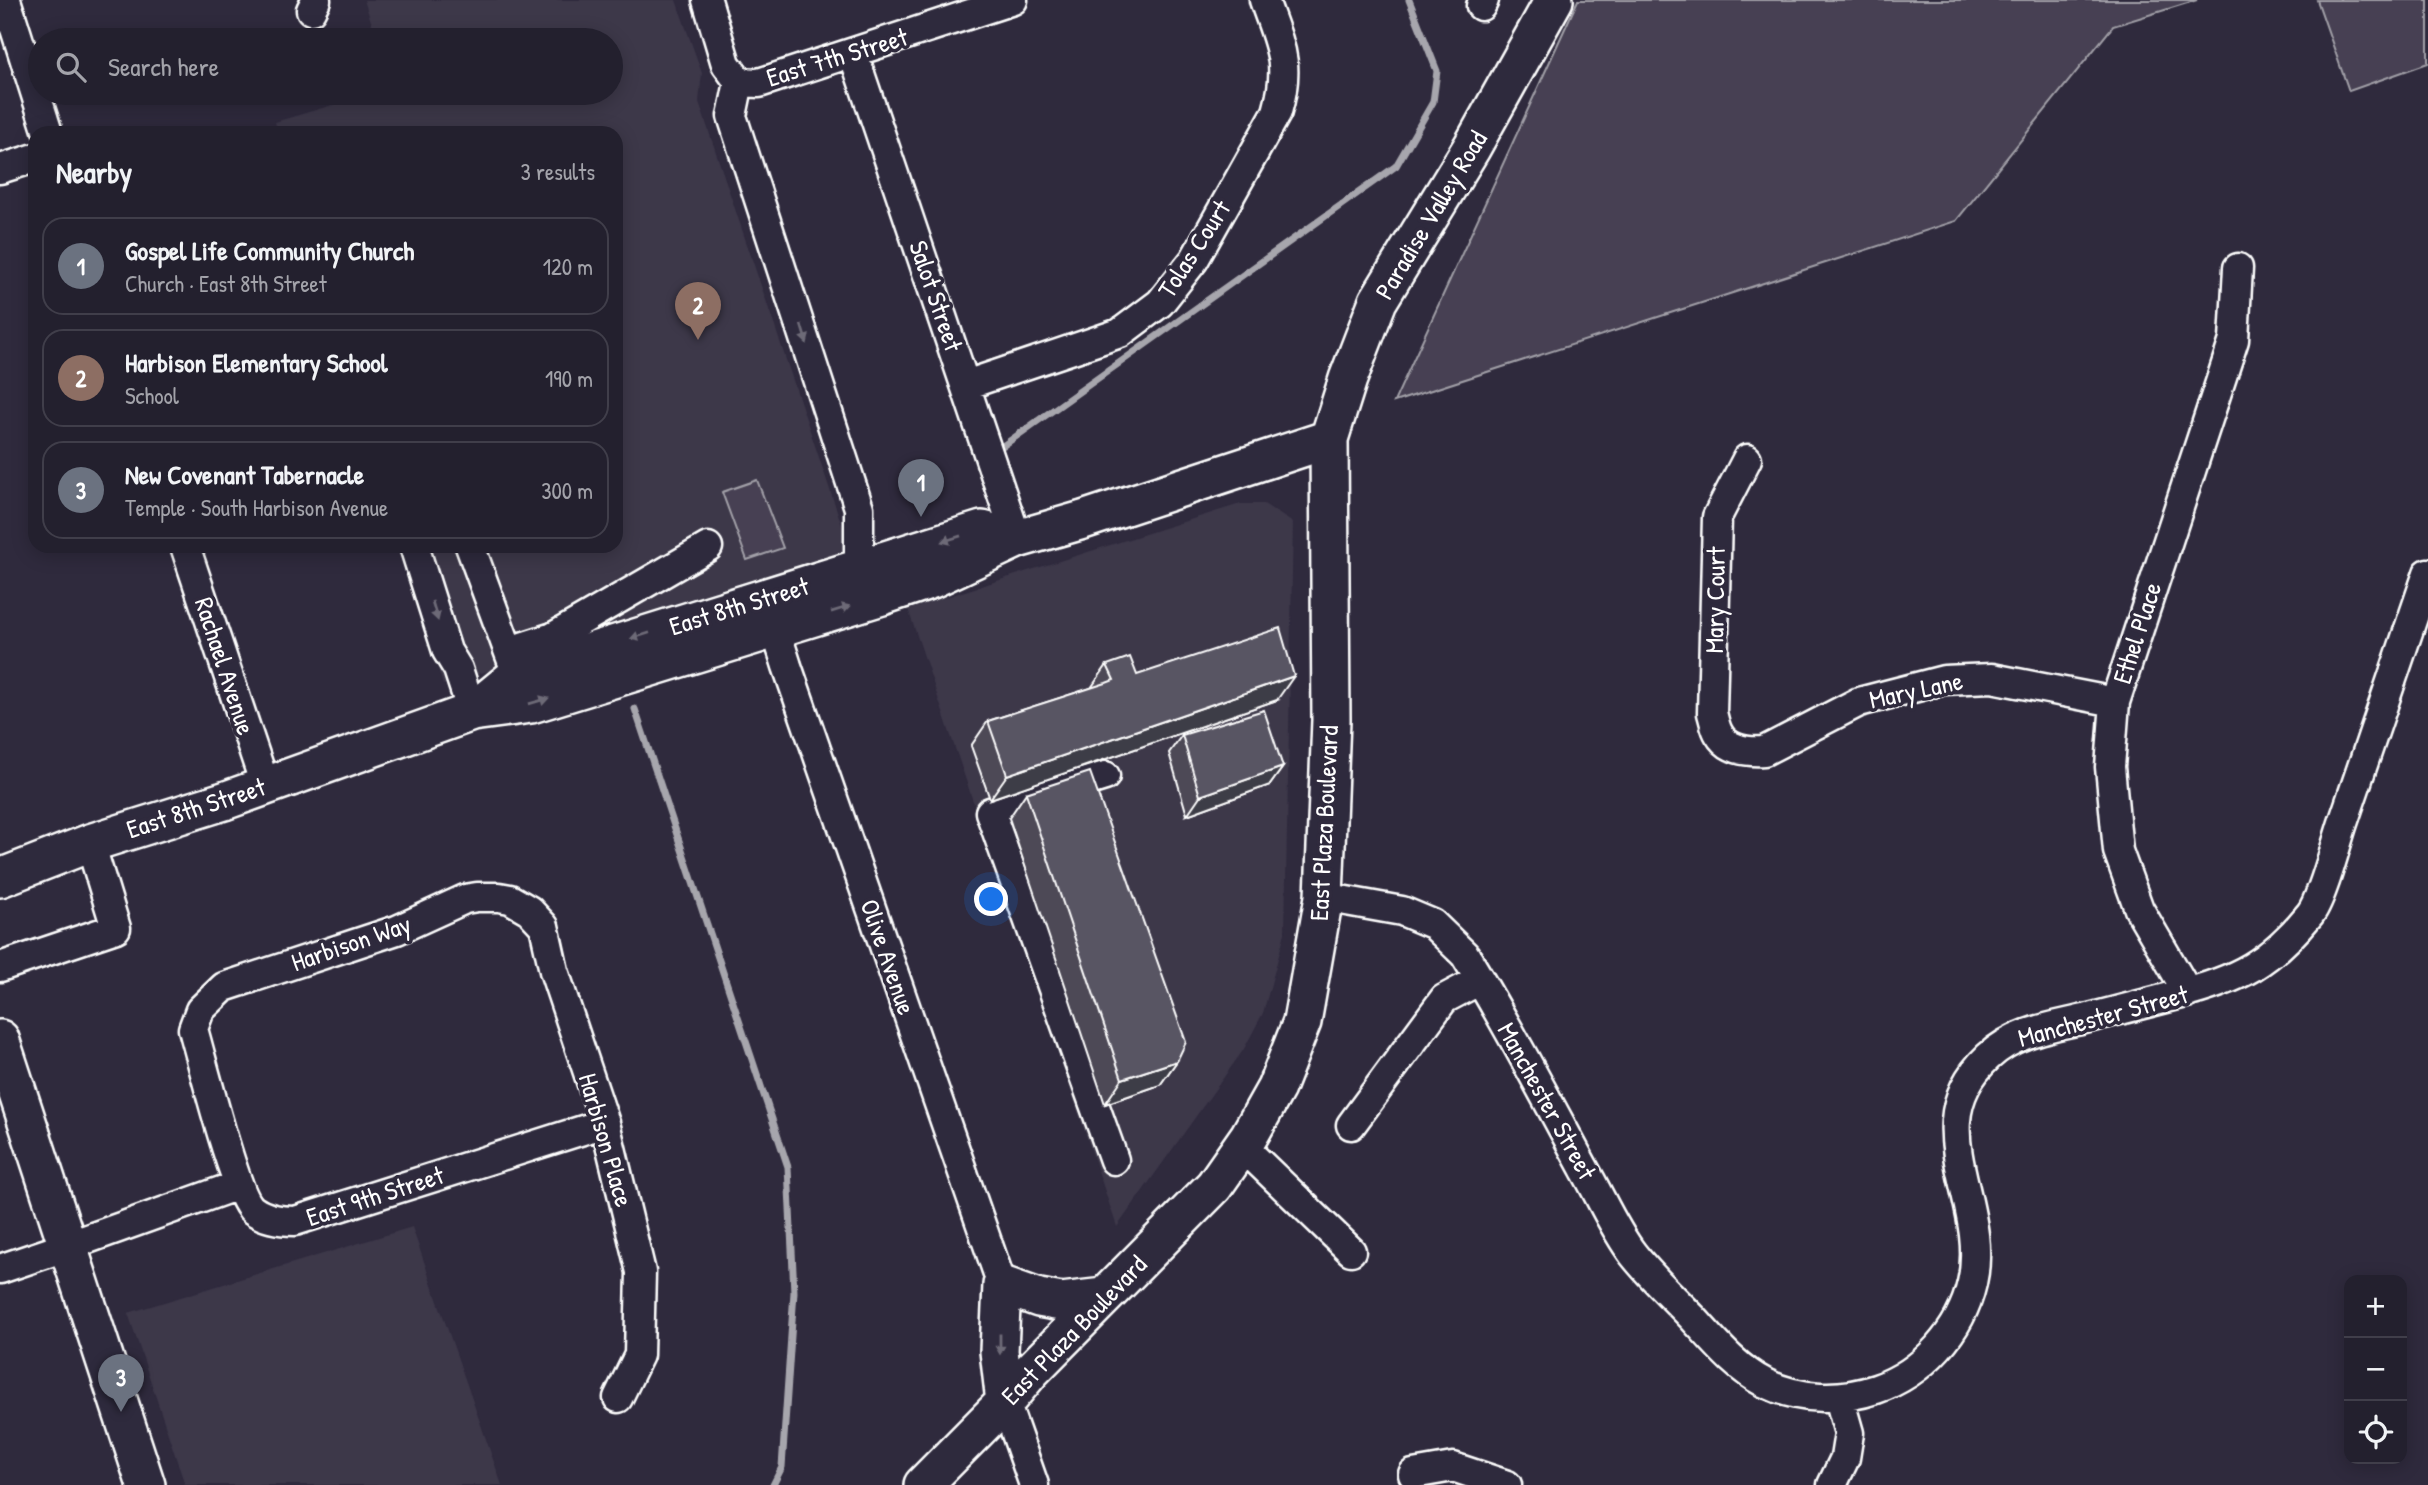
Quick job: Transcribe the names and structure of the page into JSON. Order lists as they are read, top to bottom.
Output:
{
  "streets": {
    "main road": ["Paradise Valley Road", "East 8th Street", "East Plaza Boulevard"],
    "street": [
      "East 7th Street",
      "Tolas Court",
      "Salot Street",
      "Mary Court",
      "Ethel Place",
      "Rachael Avenue",
      "Mary Lane",
      "Harbison Way",
      "Olive Avenue",
      "Manchester Street",
      "Harbison Place",
      "East 9th Street"
    ]
  },
  "crossings": [
    ["East 7th Street", "Salot Street"],
    ["Paradise Valley Road", "East 8th Street"],
    ["Paradise Valley Road", "East Plaza Boulevard"],
    ["Tolas Court", "Salot Street"],
    ["Salot Street", "East 8th Street"],
    ["Mary Court", "Mary Lane"],
    ["East 8th Street", "Rachael Avenue"],
    ["East 8th Street", "East Plaza Boulevard"],
    ["East 8th Street", "Olive Avenue"],
    ["Ethel Place", "Mary Lane"],
    ["Ethel Place", "Manchester Street"],
    ["East Plaza Boulevard", "Manchester Street"],
    ["Harbison Way", "Harbison Place"],
    ["Harbison Way", "East 9th Street"],
    ["Harbison Place", "East 9th Street"]
  ],
  "page": {
    "search": "Search here",
    "heading": ["Nearby", "3 results"],
    "list": [
      {
        "mark": "1",
        "name": "Gospel Life Community Church",
        "note": "Church · East 8th Street",
        "value": "120 m"
      },
      {
        "mark": "2",
        "name": "Harbison Elementary School",
        "note": "School",
        "value": "190 m"
      },
      {
        "mark": "3",
        "name": "New Covenant Tabernacle",
        "note": "Temple · South Harbison Avenue",
        "value": "300 m"
      }
    ],
    "pins": ["2", "1", "3"],
    "map_buttons": ["+", "−"]
  }
}
